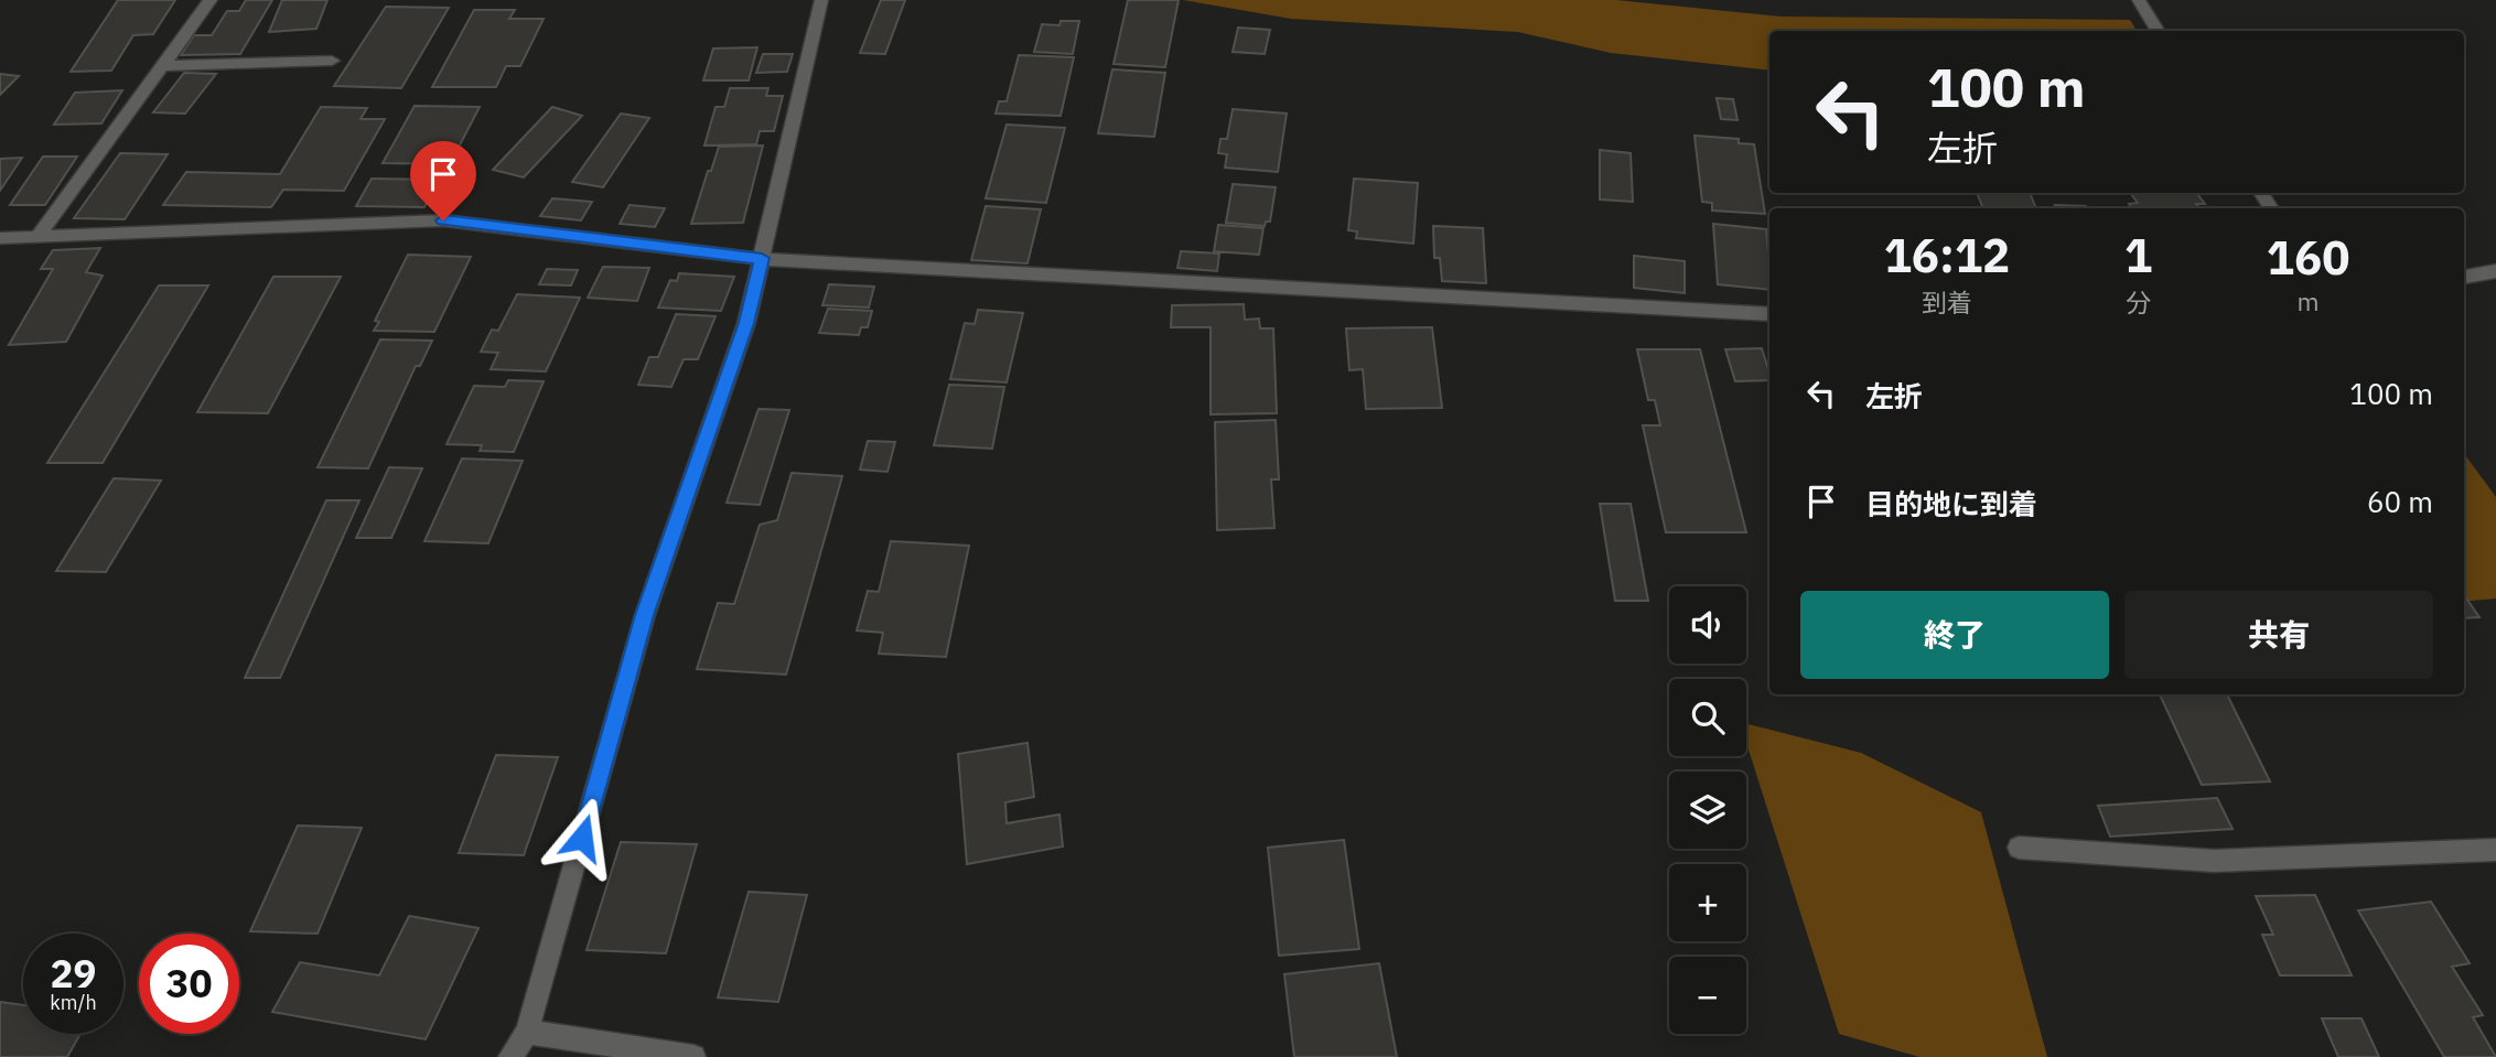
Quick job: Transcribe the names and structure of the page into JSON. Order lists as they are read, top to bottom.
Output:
{
  "page": {
    "turn": ["100 m", "左折"],
    "eta": [
      "16:12",
      "到着",
      "1",
      "分",
      "160",
      "m"
    ],
    "list": [
      {
        "name": "左折",
        "value": "100 m"
      },
      {
        "name": "目的地に到着",
        "value": "60 m"
      }
    ],
    "buttons": ["終了", "共有"],
    "map_buttons": ["+", "−"],
    "speed": "29 km/h",
    "limit": "30"
  }
}
